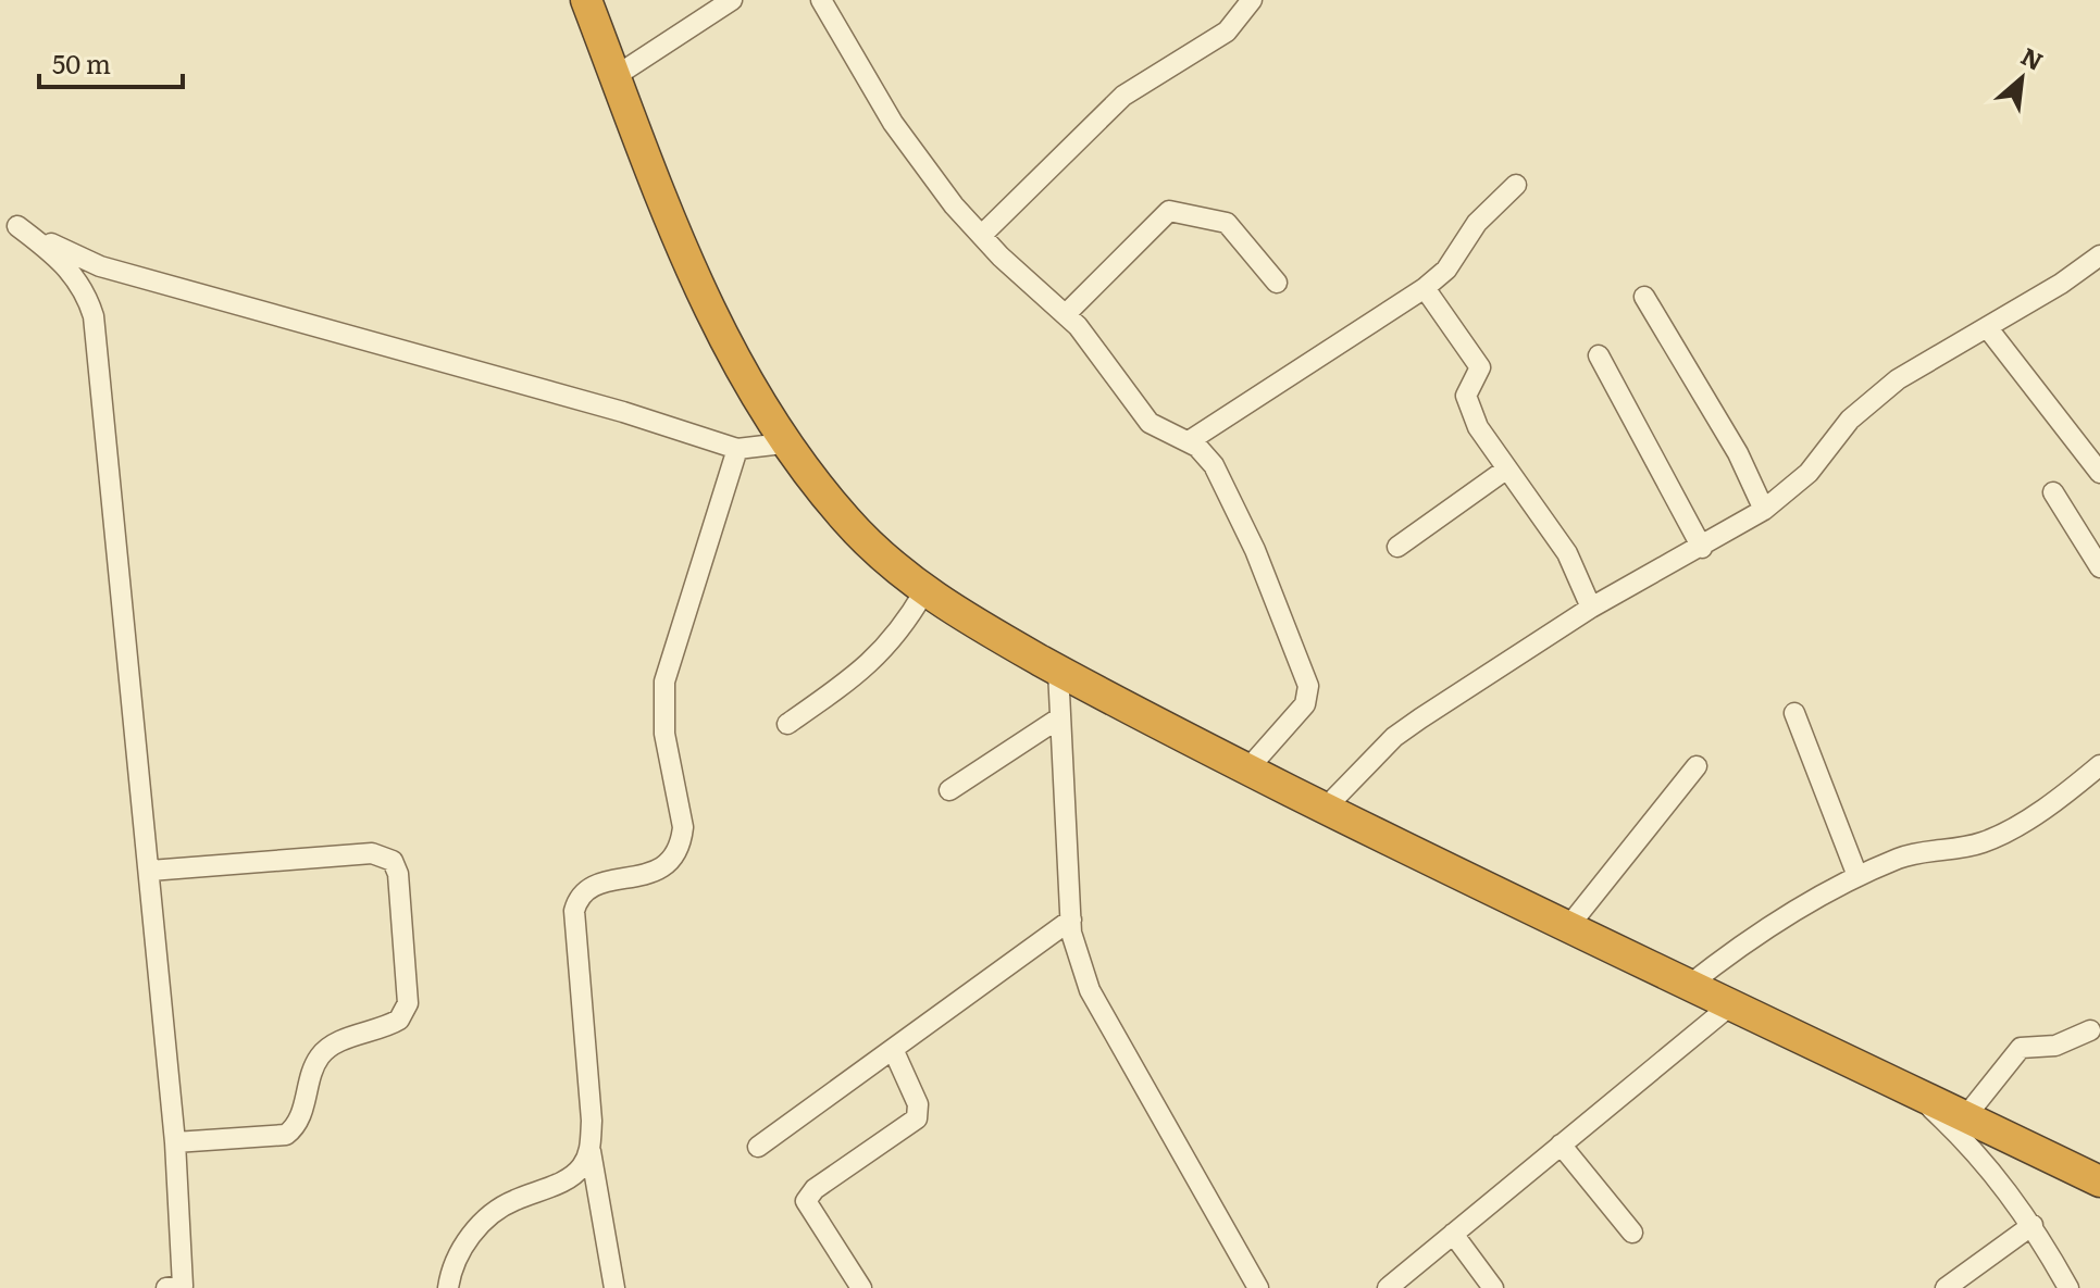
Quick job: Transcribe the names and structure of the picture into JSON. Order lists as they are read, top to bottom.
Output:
{
  "scale_bar": "50 m",
  "north": "top right"
}
